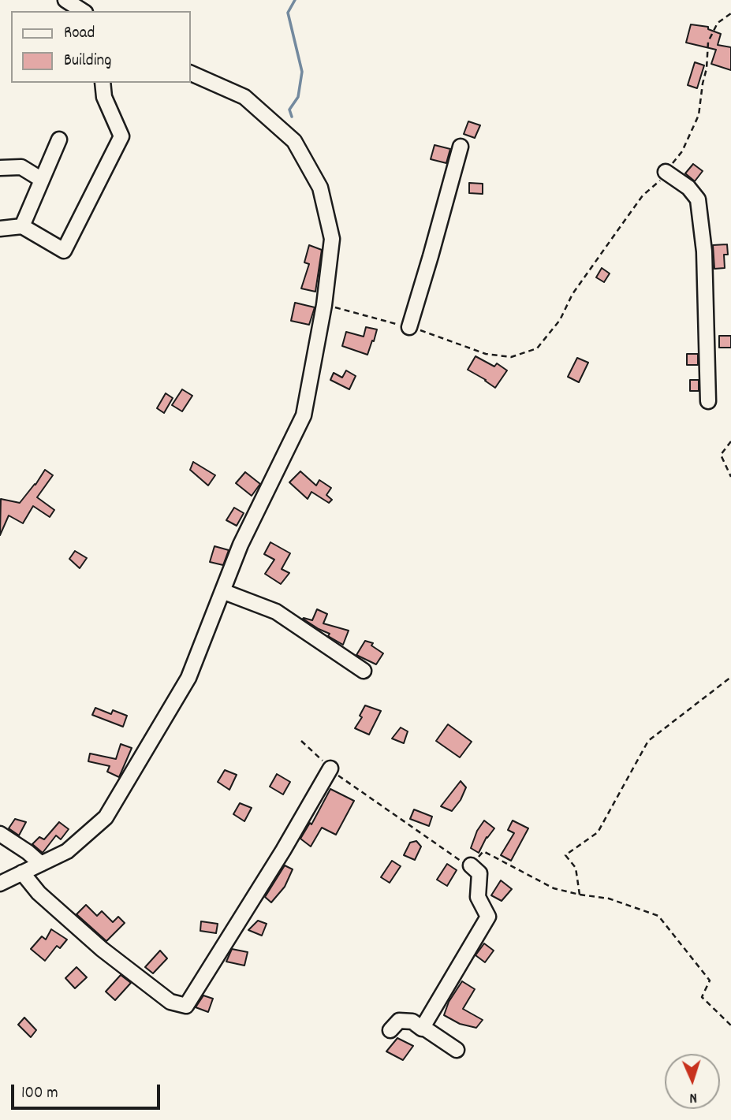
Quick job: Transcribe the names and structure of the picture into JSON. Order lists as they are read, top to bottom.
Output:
{
  "legend": ["Road", "Building"],
  "scale_bar": "100 m",
  "north": "bottom"
}
